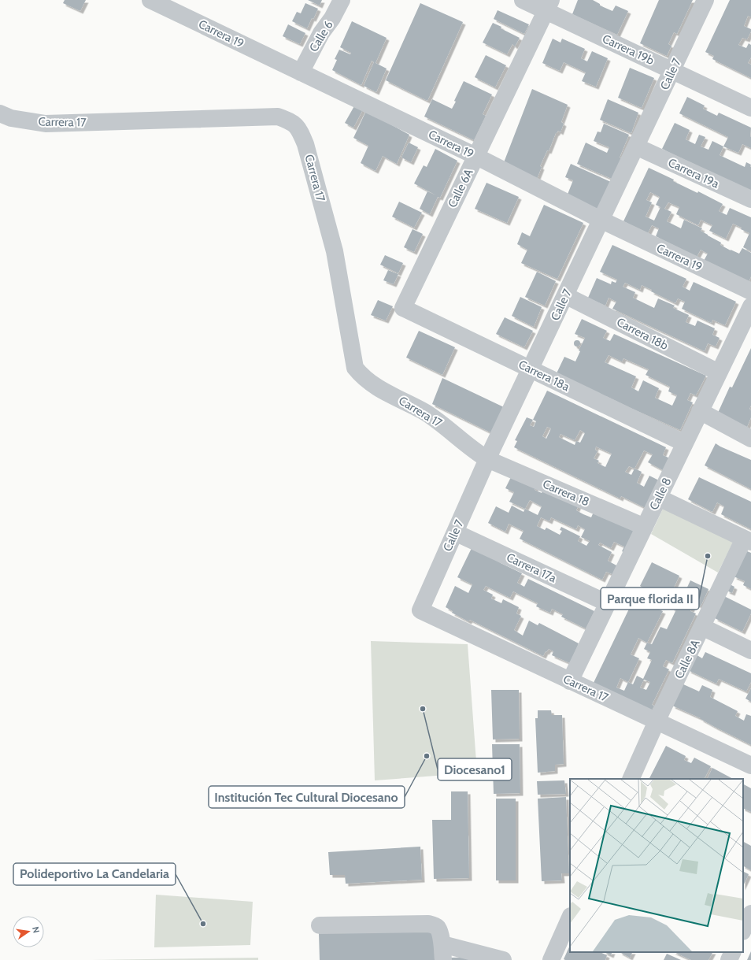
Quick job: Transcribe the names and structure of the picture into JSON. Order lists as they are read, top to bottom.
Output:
{
  "streets": {
    "street": [
      "Carrera 19",
      "Calle 6",
      "Carrera 19b",
      "Calle 7",
      "Carrera 17",
      "Carrera 19a",
      "Calle 6A",
      "Carrera 18b",
      "Carrera 18a",
      "Carrera 18",
      "Calle 8",
      "Carrera 17a",
      "Calle 8A"
    ]
  },
  "crossings": [
    ["Carrera 19", "Calle 6"],
    ["Carrera 19", "Calle 7"],
    ["Carrera 19", "Calle 6A"],
    ["Carrera 19b", "Calle 7"],
    ["Carrera 19b", "Calle 6A"],
    ["Calle 7", "Carrera 17"],
    ["Calle 7", "Carrera 19a"],
    ["Calle 7", "Carrera 18b"],
    ["Calle 7", "Carrera 18a"],
    ["Calle 7", "Carrera 18"],
    ["Calle 7", "Carrera 17a"],
    ["Carrera 17", "Carrera 18"],
    ["Carrera 17", "Calle 8"],
    ["Carrera 17", "Calle 8A"],
    ["Calle 6A", "Carrera 18a"],
    ["Carrera 18b", "Calle 8"],
    ["Carrera 18a", "Calle 8"],
    ["Carrera 18", "Calle 8"],
    ["Calle 8", "Carrera 17a"]
  ],
  "places": [
    "Parque florida II",
    "Diocesano1",
    "Institución Tec Cultural Diocesano",
    "Polideportivo La Candelaria"
  ],
  "north": "right"
}
